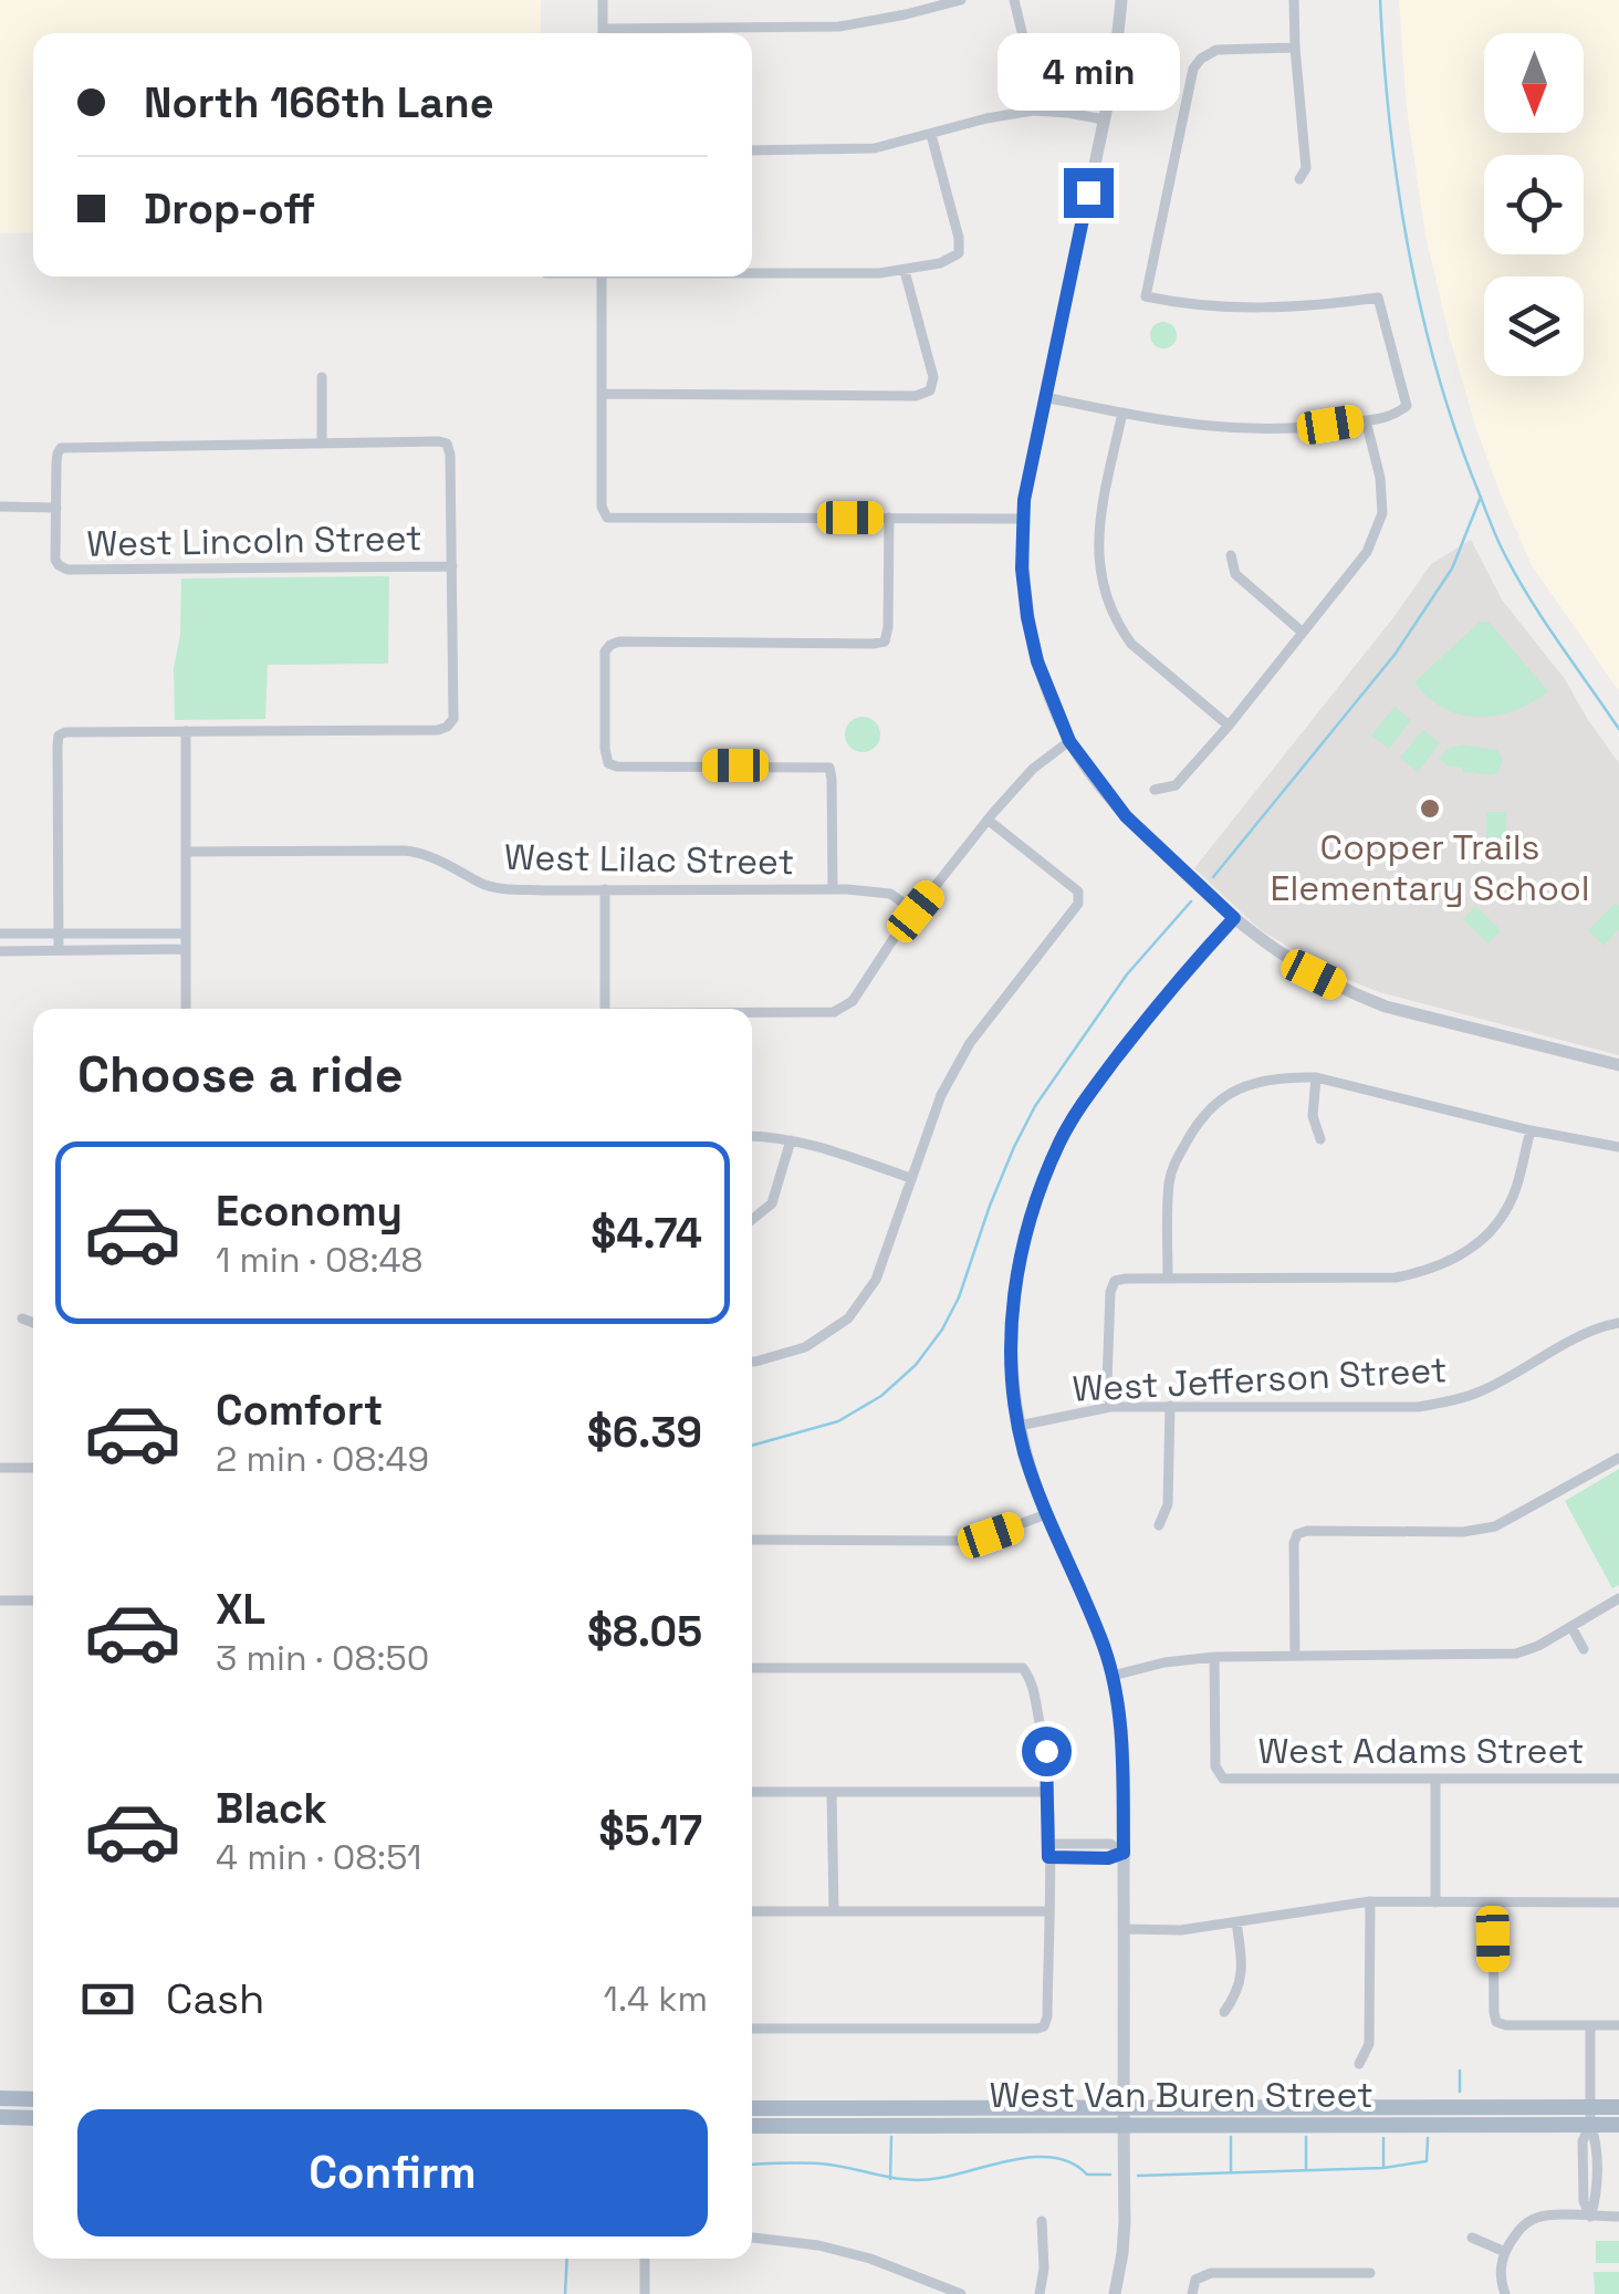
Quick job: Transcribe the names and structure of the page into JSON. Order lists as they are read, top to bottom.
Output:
{
  "streets": {
    "main road": ["West Van Buren Street"],
    "street": [
      "West Lincoln Street",
      "West Lilac Street",
      "West Jefferson Street",
      "West Adams Street"
    ]
  },
  "places": ["Copper Trails Elementary School"],
  "north": "bottom",
  "page": {
    "bubble": "4 min",
    "banner": ["North 166th Lane", "Drop-off"],
    "heading": "Choose a ride",
    "list": [
      {
        "name": "Economy",
        "note": "1 min · 08:48",
        "value": "$4.74"
      },
      {
        "name": "Comfort",
        "note": "2 min · 08:49",
        "value": "$6.39"
      },
      {
        "name": "XL",
        "note": "3 min · 08:50",
        "value": "$8.05"
      },
      {
        "name": "Black",
        "note": "4 min · 08:51",
        "value": "$5.17"
      }
    ],
    "pay": ["Cash", "1.4 km"],
    "buttons": "Confirm"
  }
}
